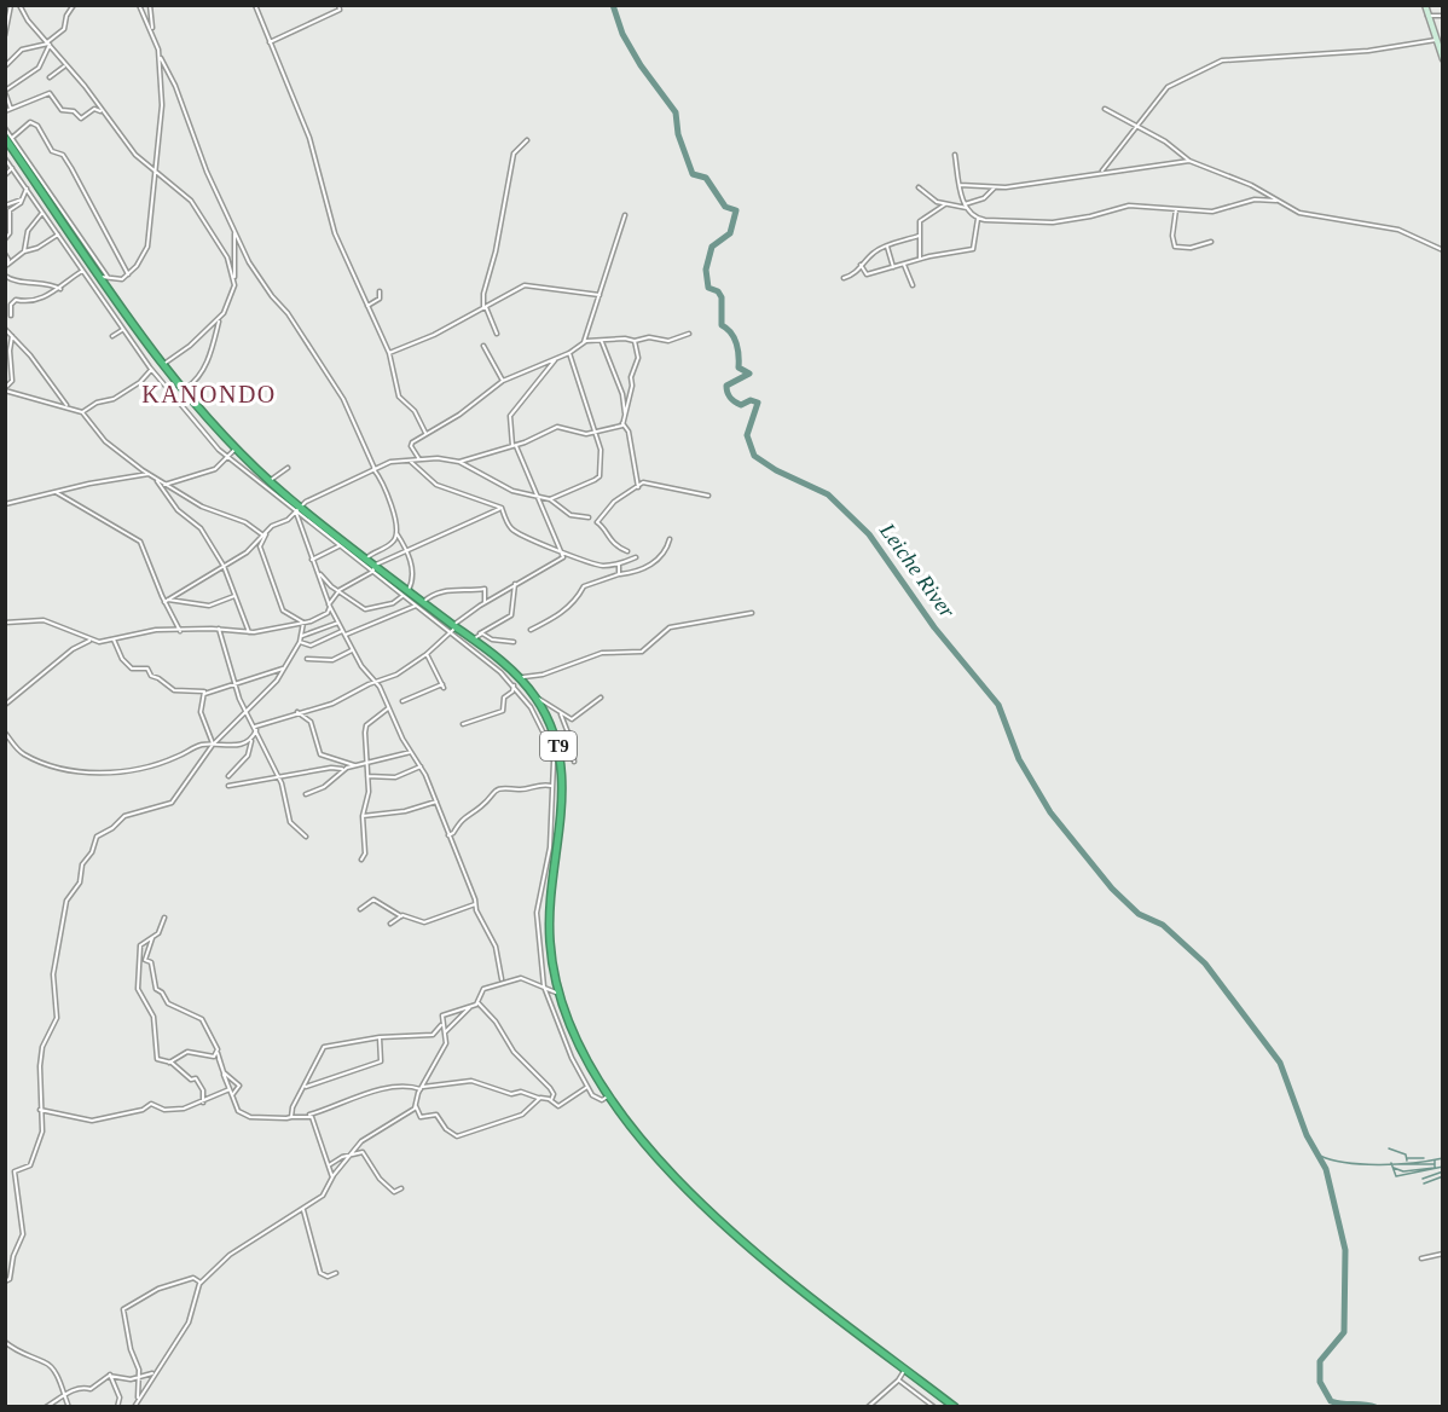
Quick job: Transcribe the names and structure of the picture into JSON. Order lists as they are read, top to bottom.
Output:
{
  "streets": {
    "highway": ["T9"]
  },
  "districts": ["KANONDO"],
  "water": ["Leiche River"]
}
